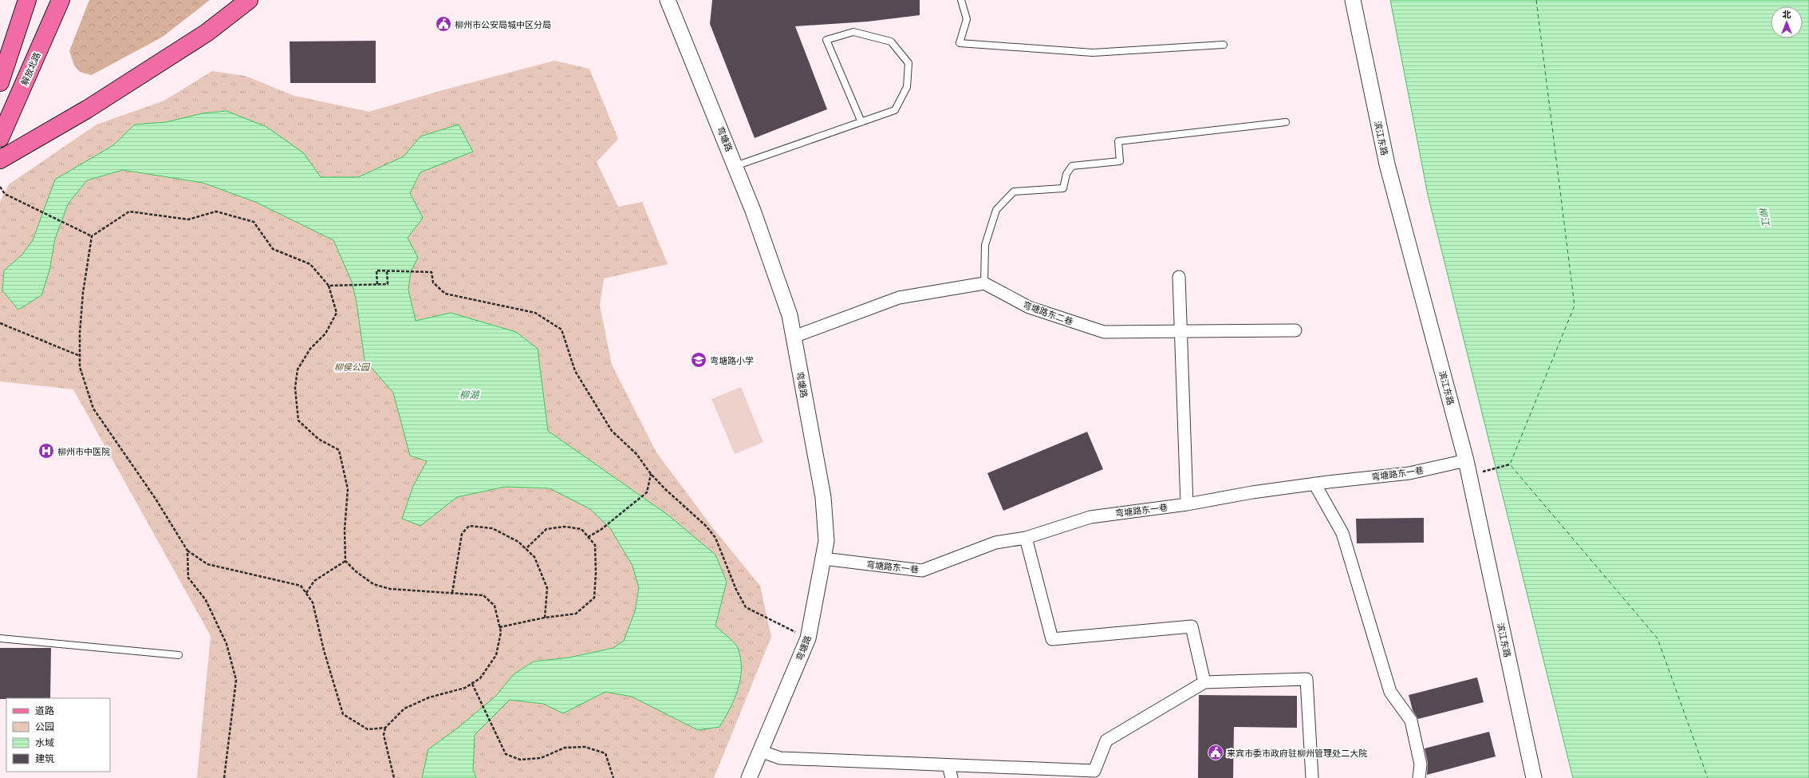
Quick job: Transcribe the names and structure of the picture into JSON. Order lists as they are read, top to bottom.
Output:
{
  "streets": {
    "main road": ["解放北路"],
    "street": [
      "滨江东路",
      "弯塘路",
      "弯塘路东二巷",
      "弯塘路东一巷"
    ]
  },
  "crossings": [
    ["滨江东路", "弯塘路东一巷"],
    ["弯塘路", "弯塘路东一巷"]
  ],
  "water": ["柳江", "柳湖"],
  "parks": ["柳侯公园"],
  "places": {
    "public building": ["柳州市公安局城中区分局", "来宾市委市政府驻柳州管理处二大院"],
    "school or university": ["弯塘路小学"],
    "hospital": ["柳州市中医院"]
  },
  "legend": [
    "道路",
    "公园",
    "水域",
    "建筑"
  ],
  "north": "top"
}
